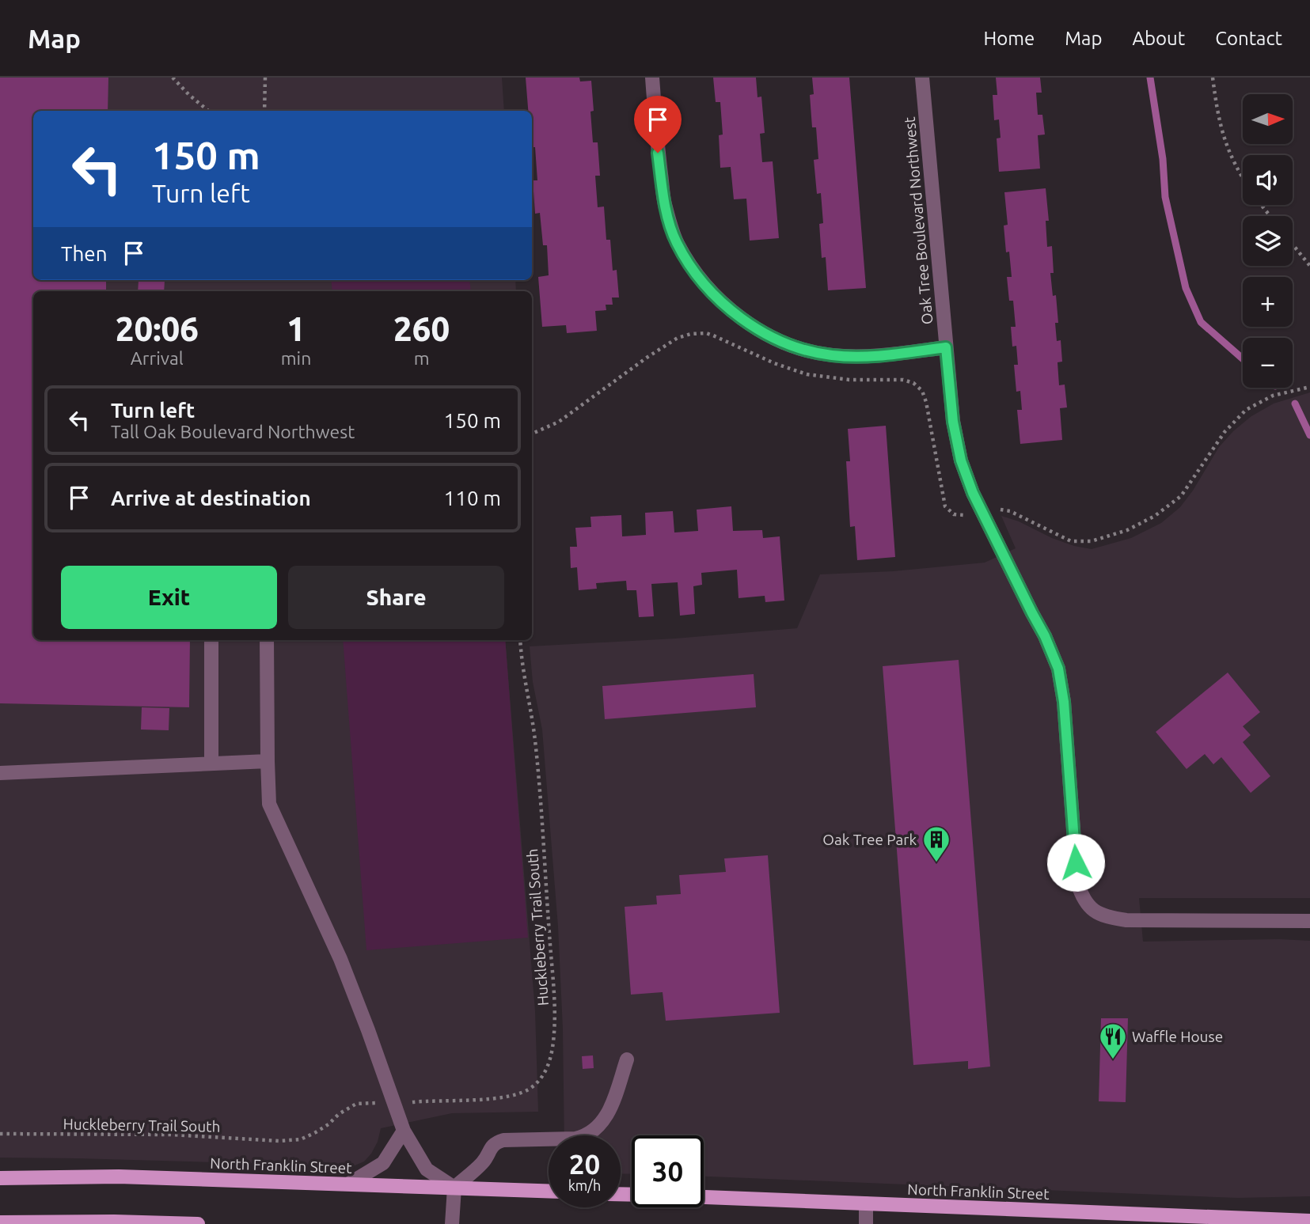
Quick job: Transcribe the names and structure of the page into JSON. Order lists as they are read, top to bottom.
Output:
{
  "streets": {
    "main road": ["North Franklin Street"],
    "street": ["Oak Tree Boulevard Northwest"],
    "path": ["Huckleberry Trail South"]
  },
  "places": {
    "building": ["Oak Tree Park"],
    "restaurant": ["Waffle House"]
  },
  "north": "right",
  "page": {
    "header": "Map",
    "nav": [
      "Home",
      "Map",
      "About",
      "Contact"
    ],
    "map_buttons": ["+", "−"],
    "turn": ["150 m", "Turn left"],
    "then": "Then",
    "eta": [
      "20:06",
      "Arrival",
      "1",
      "min",
      "260",
      "m"
    ],
    "list": [
      {
        "name": "Turn left",
        "note": "Tall Oak Boulevard Northwest",
        "value": "150 m"
      },
      {
        "name": "Arrive at destination",
        "value": "110 m"
      }
    ],
    "buttons": ["Exit", "Share"],
    "speed": "20 km/h",
    "limit": "30"
  }
}
